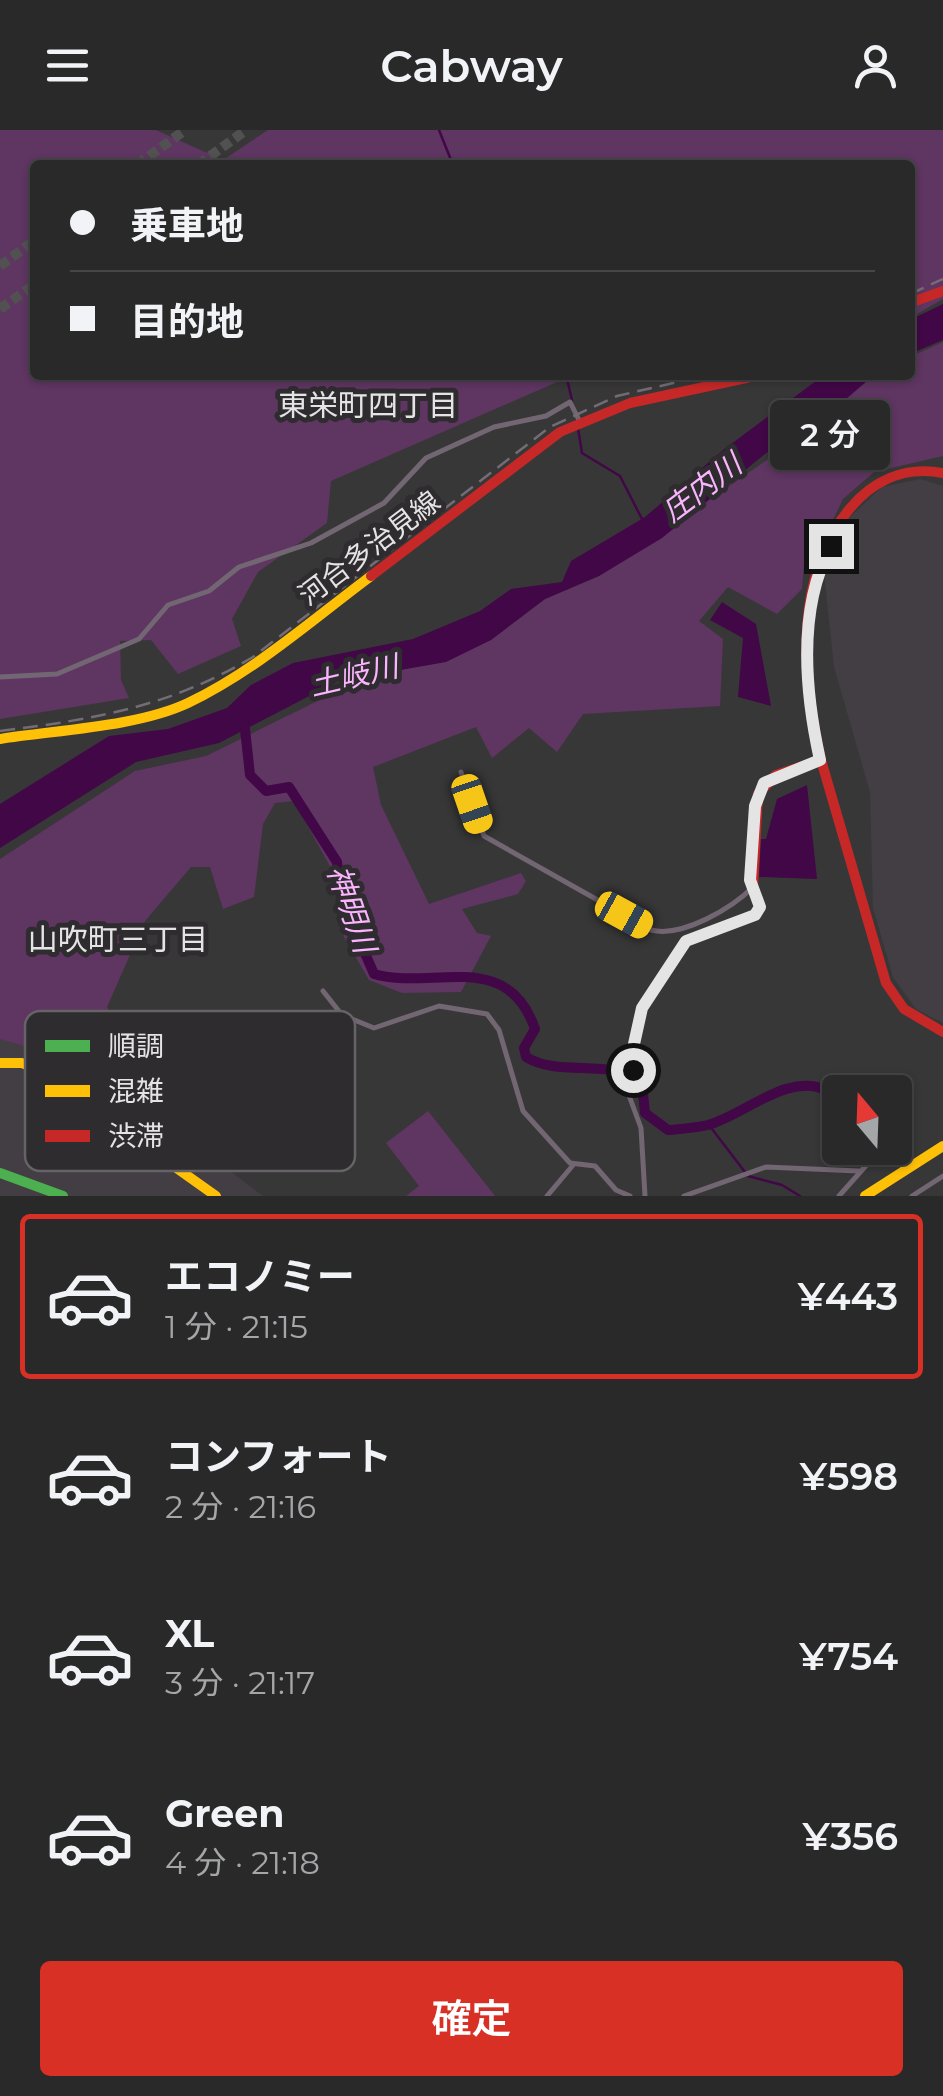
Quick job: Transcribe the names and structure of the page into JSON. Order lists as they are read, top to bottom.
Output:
{
  "streets": {
    "main road": ["河合多治見線"]
  },
  "districts": ["東栄町四丁目", "山吹町三丁目"],
  "water": ["庄内川", "土岐川", "神明川"],
  "legend": ["順調", "混雑", "渋滞"],
  "north": "top",
  "page": {
    "header": "Cabway",
    "banner": ["乗車地", "目的地"],
    "bubble": "2 分",
    "list": [
      {
        "name": "エコノミー",
        "note": "1 分 · 21:15",
        "value": "¥443"
      },
      {
        "name": "コンフォート",
        "note": "2 分 · 21:16",
        "value": "¥598"
      },
      {
        "name": "XL",
        "note": "3 分 · 21:17",
        "value": "¥754"
      },
      {
        "name": "Green",
        "note": "4 分 · 21:18",
        "value": "¥356"
      }
    ],
    "buttons": "確定"
  }
}
